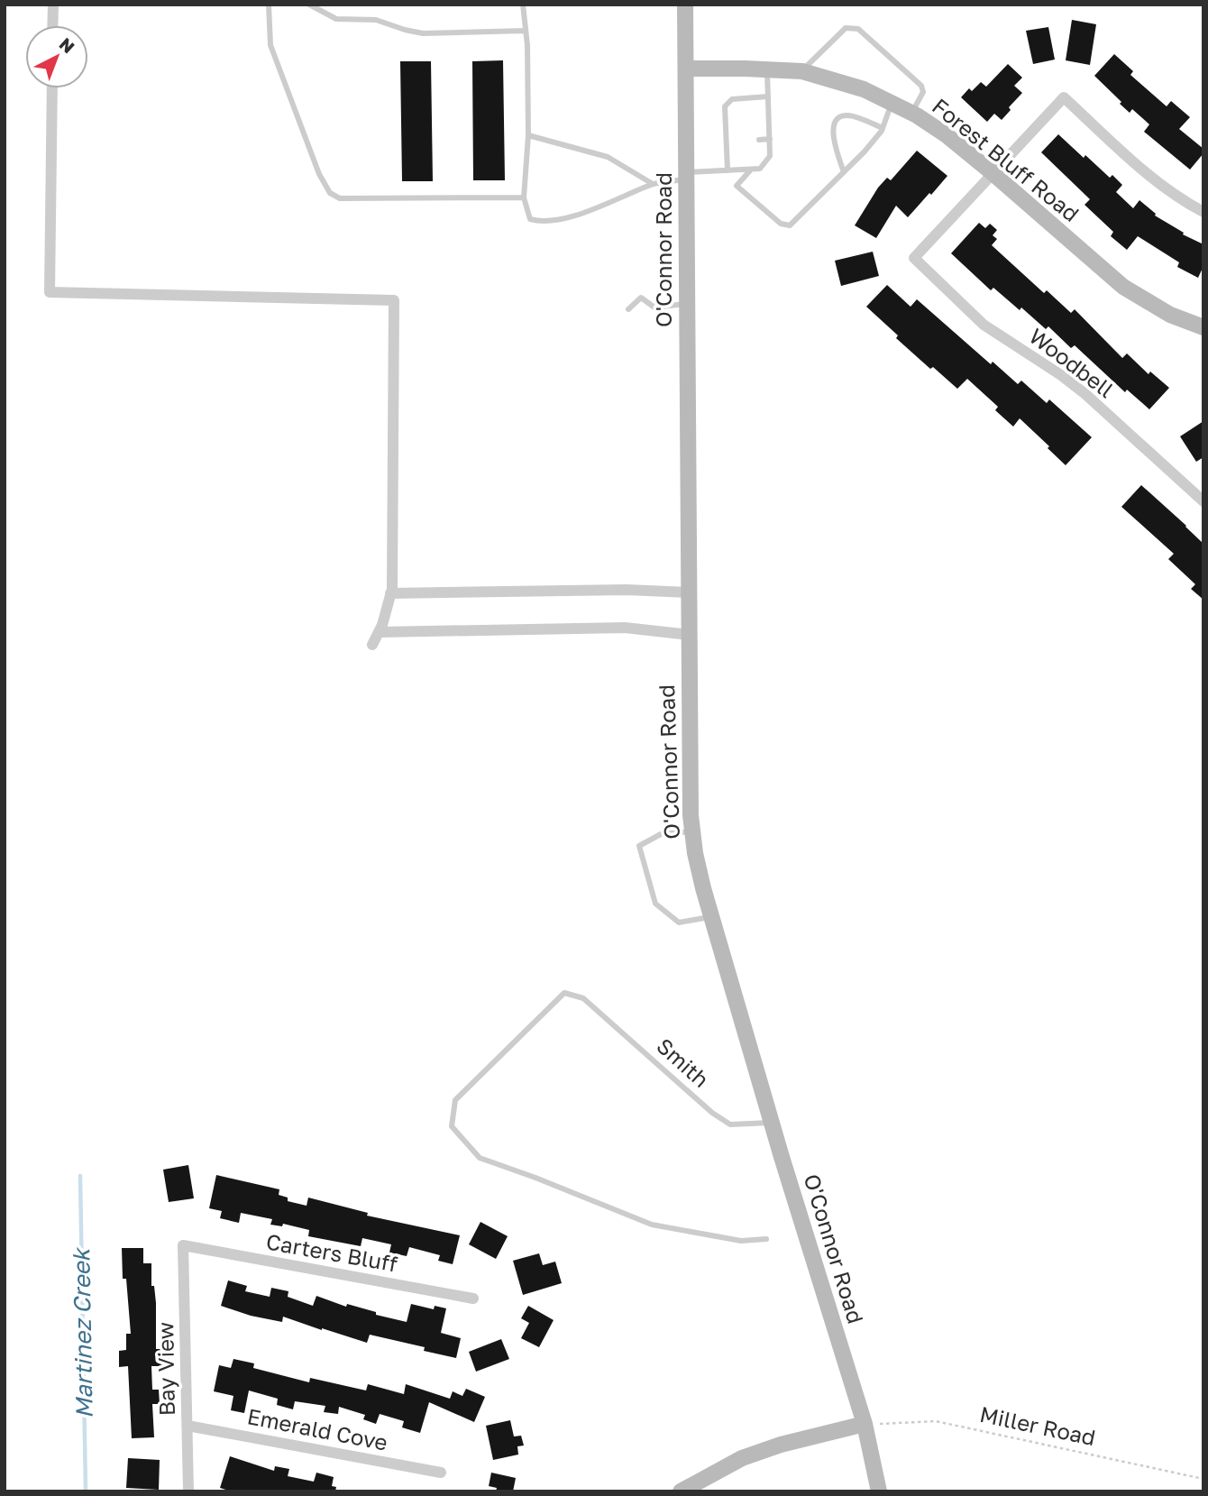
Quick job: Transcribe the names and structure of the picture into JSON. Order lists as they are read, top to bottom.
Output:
{
  "streets": {
    "main road": ["Forest Bluff Road", "O'Connor Road"],
    "street": [
      "Woodbell",
      "Carters Bluff",
      "Bay View",
      "Emerald Cove"
    ],
    "lane": ["Smith"],
    "path": ["Miller Road"]
  },
  "crossings": [
    ["Forest Bluff Road", "O'Connor Road"],
    ["Forest Bluff Road", "Woodbell"],
    ["O'Connor Road", "Smith"],
    ["O'Connor Road", "Miller Road"],
    ["Carters Bluff", "Bay View"],
    ["Bay View", "Emerald Cove"]
  ],
  "water": ["Martinez Creek"],
  "north": "top right"
}
